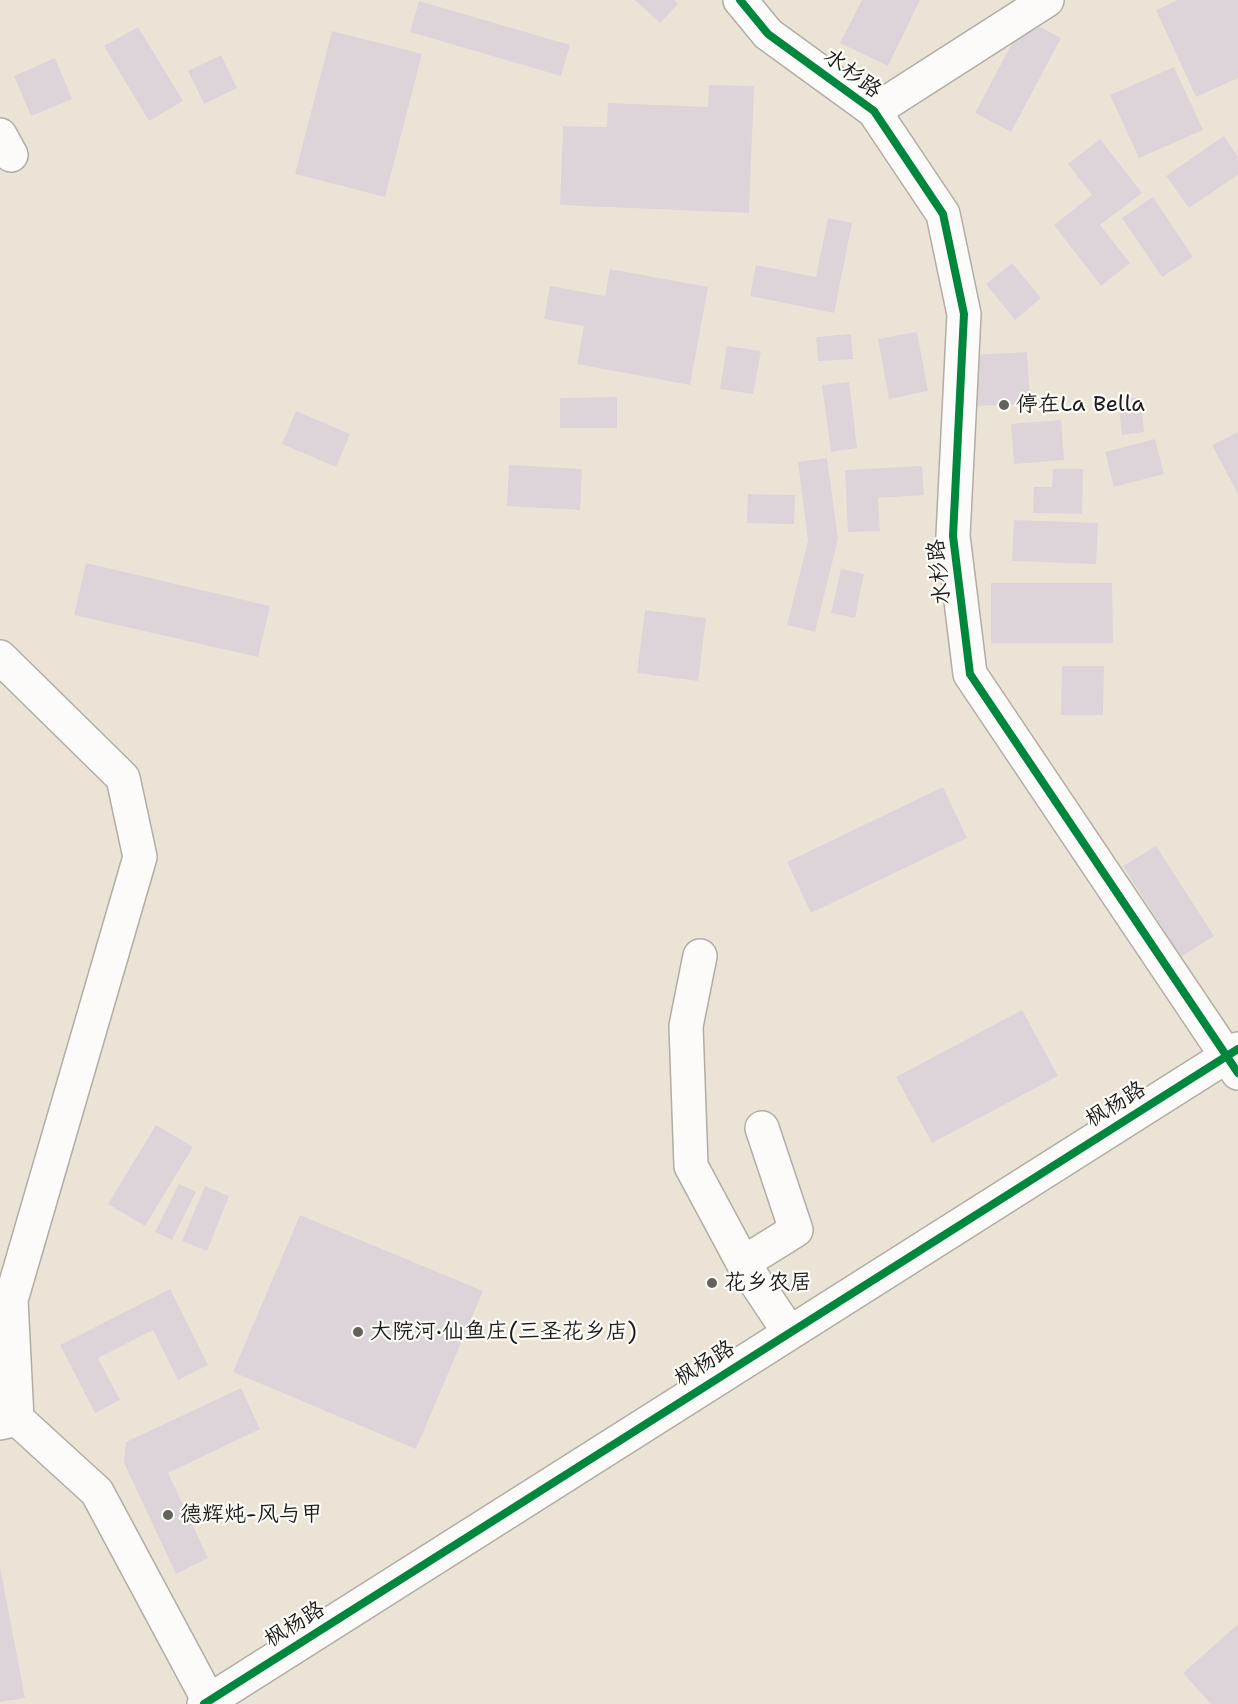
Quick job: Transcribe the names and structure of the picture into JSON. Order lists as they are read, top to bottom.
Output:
{
  "streets": {
    "street": ["水杉路", "枫杨路"]
  },
  "crossings": [
    ["水杉路", "枫杨路"]
  ],
  "places": [
    "停在La Bella",
    "花乡农居",
    "大院河·仙鱼庄(三圣花乡店)",
    "德辉炖-风与甲"
  ]
}
